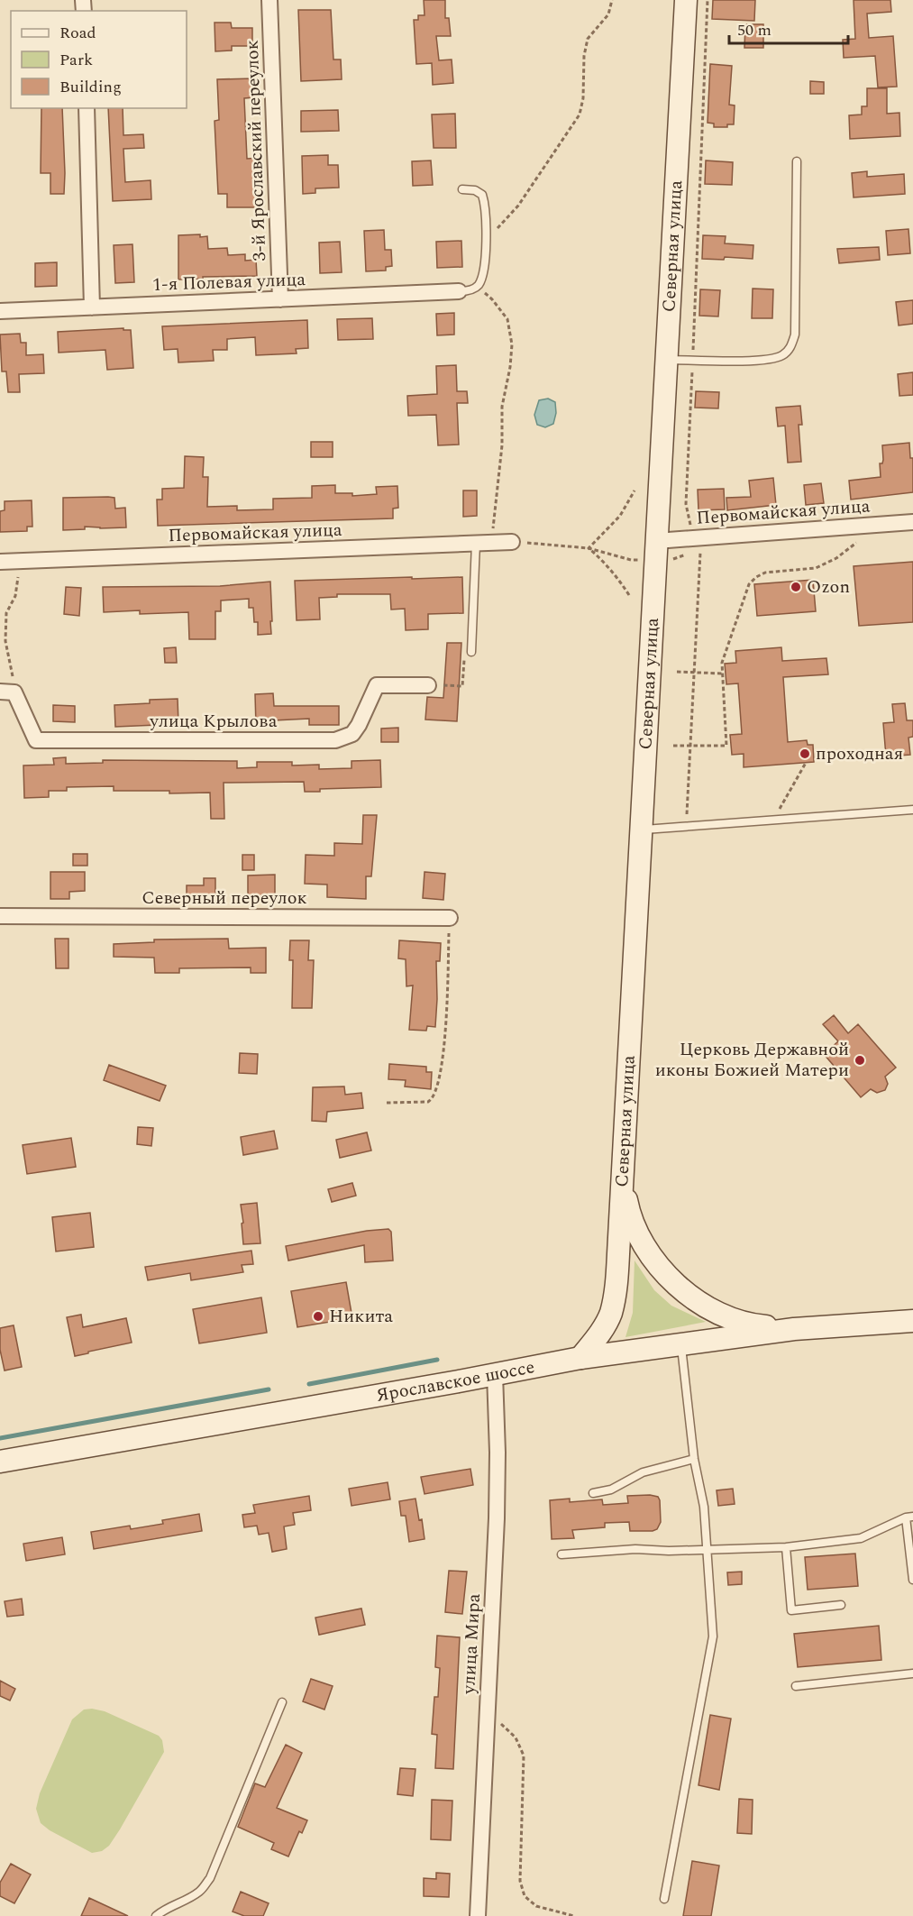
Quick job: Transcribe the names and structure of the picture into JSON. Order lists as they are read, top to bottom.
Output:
{
  "streets": {
    "main road": ["Северная улица", "Ярославское шоссе"],
    "street": [
      "3-й Ярославский переулок",
      "1-я Полевая улица",
      "Первомайская улица",
      "улица Крылова",
      "Северный переулок",
      "улица Мира"
    ]
  },
  "crossings": [
    ["3-й Ярославский переулок", "1-я Полевая улица"],
    ["Северная улица", "Первомайская улица"],
    ["Северная улица", "Ярославское шоссе"],
    ["Ярославское шоссе", "улица Мира"]
  ],
  "places": [
    "Ozon",
    "проходная",
    "Церковь Державной иконы Божией Матери",
    "Никита"
  ],
  "legend": ["Road", "Park", "Building"],
  "scale_bar": "50 m"
}
